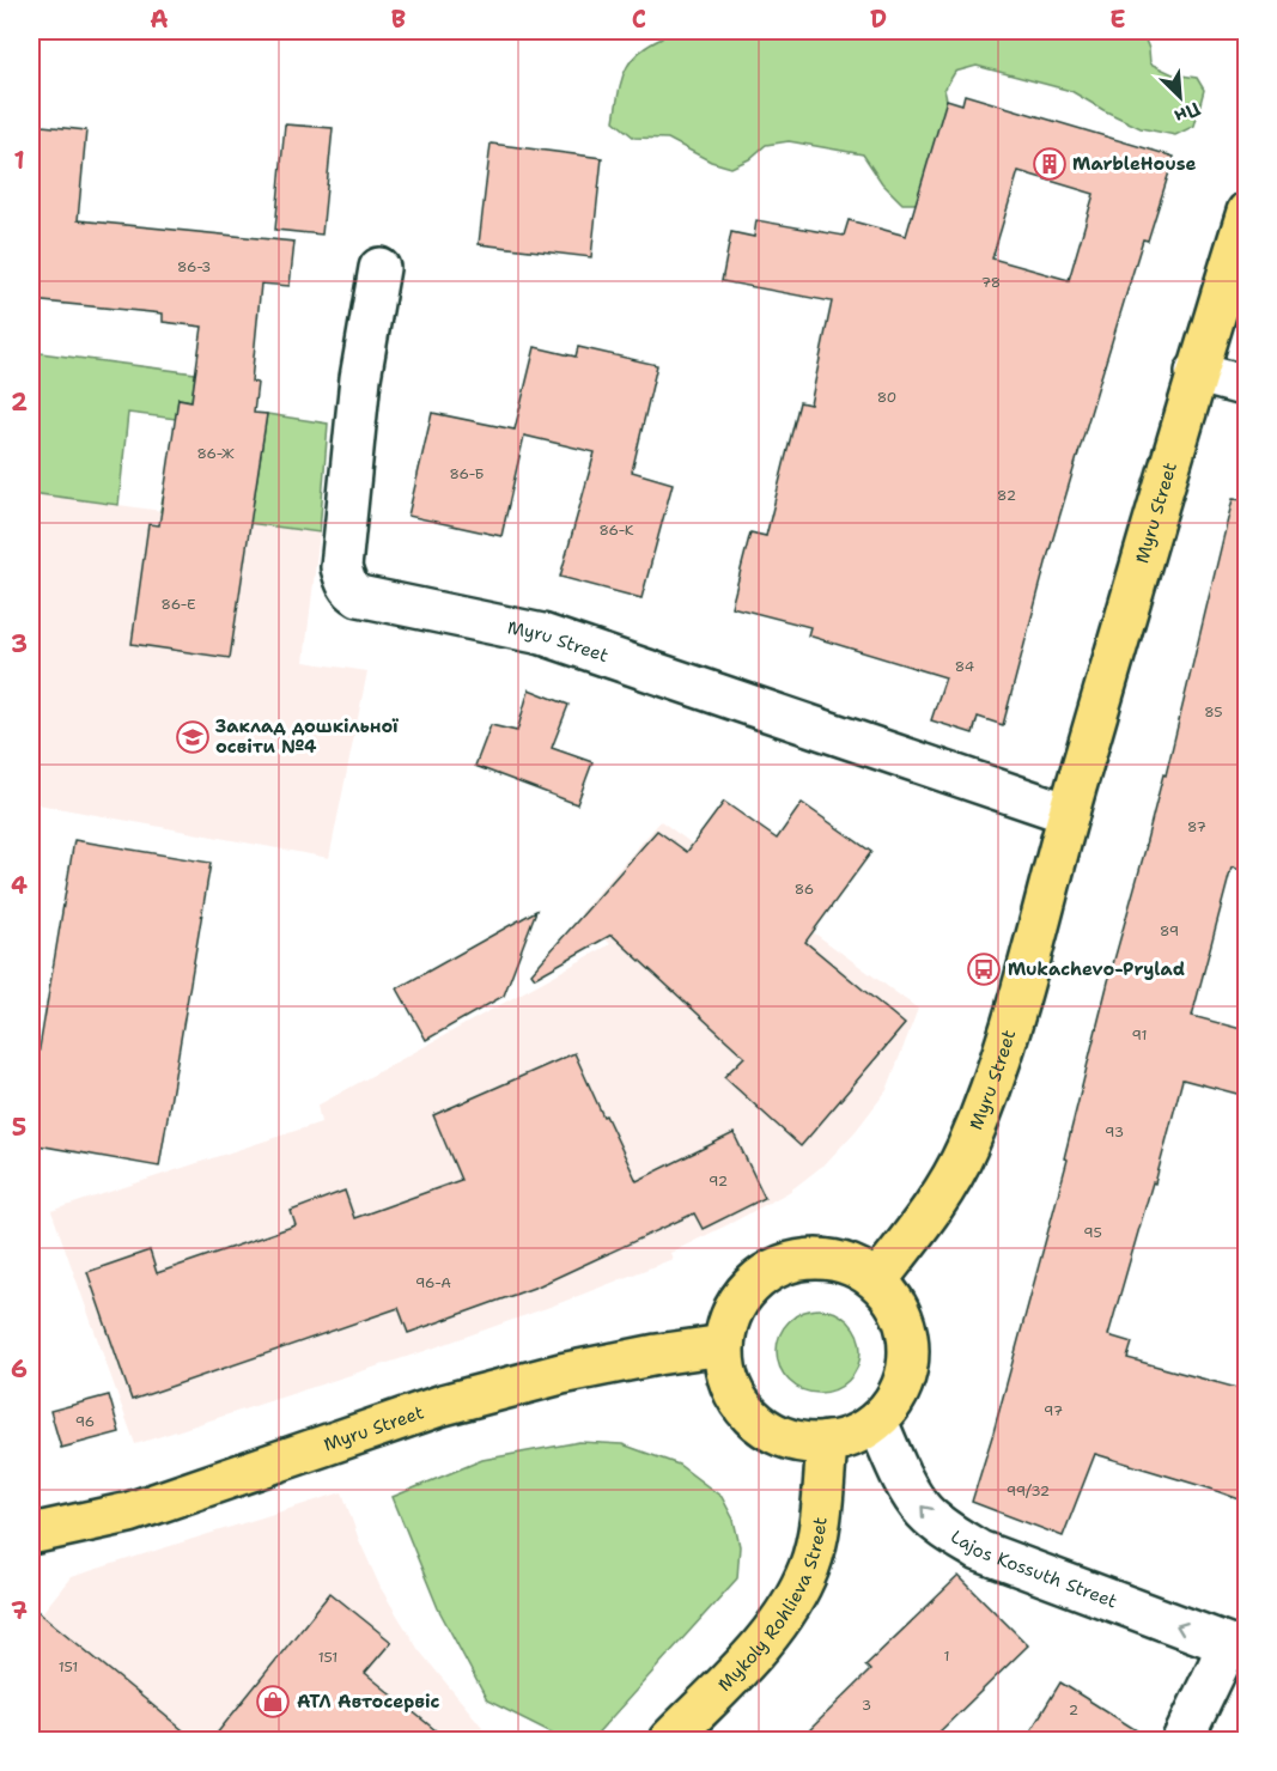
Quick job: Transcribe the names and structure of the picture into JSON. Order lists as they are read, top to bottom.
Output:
{
  "streets": {
    "main road": ["Myru Street", "Mykoly Rohlieva Street"],
    "street": ["Lajos Kossuth Street"]
  },
  "crossings": [
    ["Myru Street", "Lajos Kossuth Street"],
    ["Myru Street", "Mykoly Rohlieva Street"],
    ["Lajos Kossuth Street", "Mykoly Rohlieva Street"]
  ],
  "one_way": ["Lajos Kossuth Street"],
  "places": {
    "building": ["MarbleHouse"],
    "school or university": ["Заклад дошкільної освіти №4"],
    "bus stop": ["Mukachevo-Prylad"],
    "shop": ["АТЛ Автосервіс"]
  },
  "house_numbers": [
    "86-З",
    "78",
    "80",
    "86-Ж",
    "86-Б",
    "82",
    "86-К",
    "86-Е",
    "84",
    "85",
    "87",
    "86",
    "89",
    "91",
    "93",
    "92",
    "95",
    "96-А",
    "97",
    "96",
    "99/32",
    "1",
    "151",
    "151",
    "3",
    "2"
  ],
  "north": "bottom right",
  "grid": {
    "columns": [
      "A",
      "B",
      "C",
      "D",
      "E"
    ],
    "rows": [
      "1",
      "2",
      "3",
      "4",
      "5",
      "6",
      "7"
    ]
  }
}
